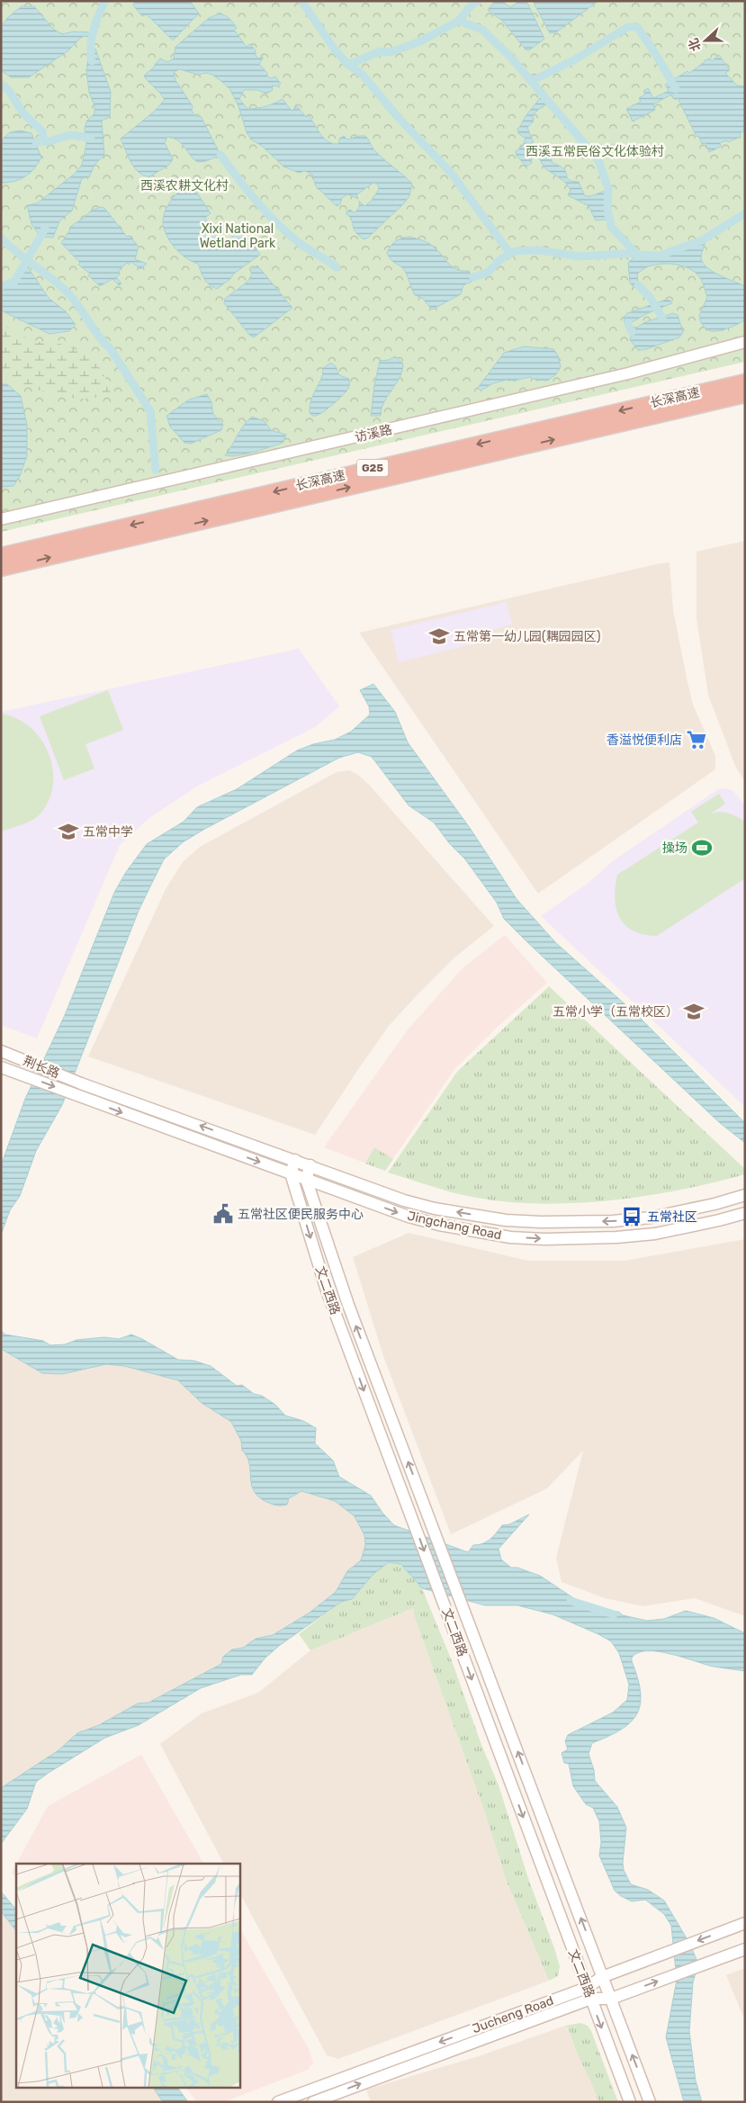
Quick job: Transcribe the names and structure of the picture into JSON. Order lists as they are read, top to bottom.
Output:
{
  "streets": {
    "highway": ["长深高速", "G25"],
    "main road": [
      "访溪路",
      "荆长路",
      "Jingchang Road",
      "文二西路",
      "Jucheng Road"
    ]
  },
  "crossings": [
    ["荆长路", "Jingchang Road"],
    ["Jingchang Road", "文二西路"],
    ["文二西路", "Jucheng Road"]
  ],
  "parks": ["西溪五常民俗文化体验村", "西溪农耕文化村", "Xixi National Wetland Park"],
  "places": {
    "school or university": ["五常第一幼儿园(耦园园区)", "五常中学", "五常小学（五常校区）"],
    "supermarket": ["香溢悦便利店"],
    "sports": ["操场"],
    "public building": ["五常社区便民服务中心"],
    "bus stop": ["五常社区"]
  },
  "north": "left"
}
